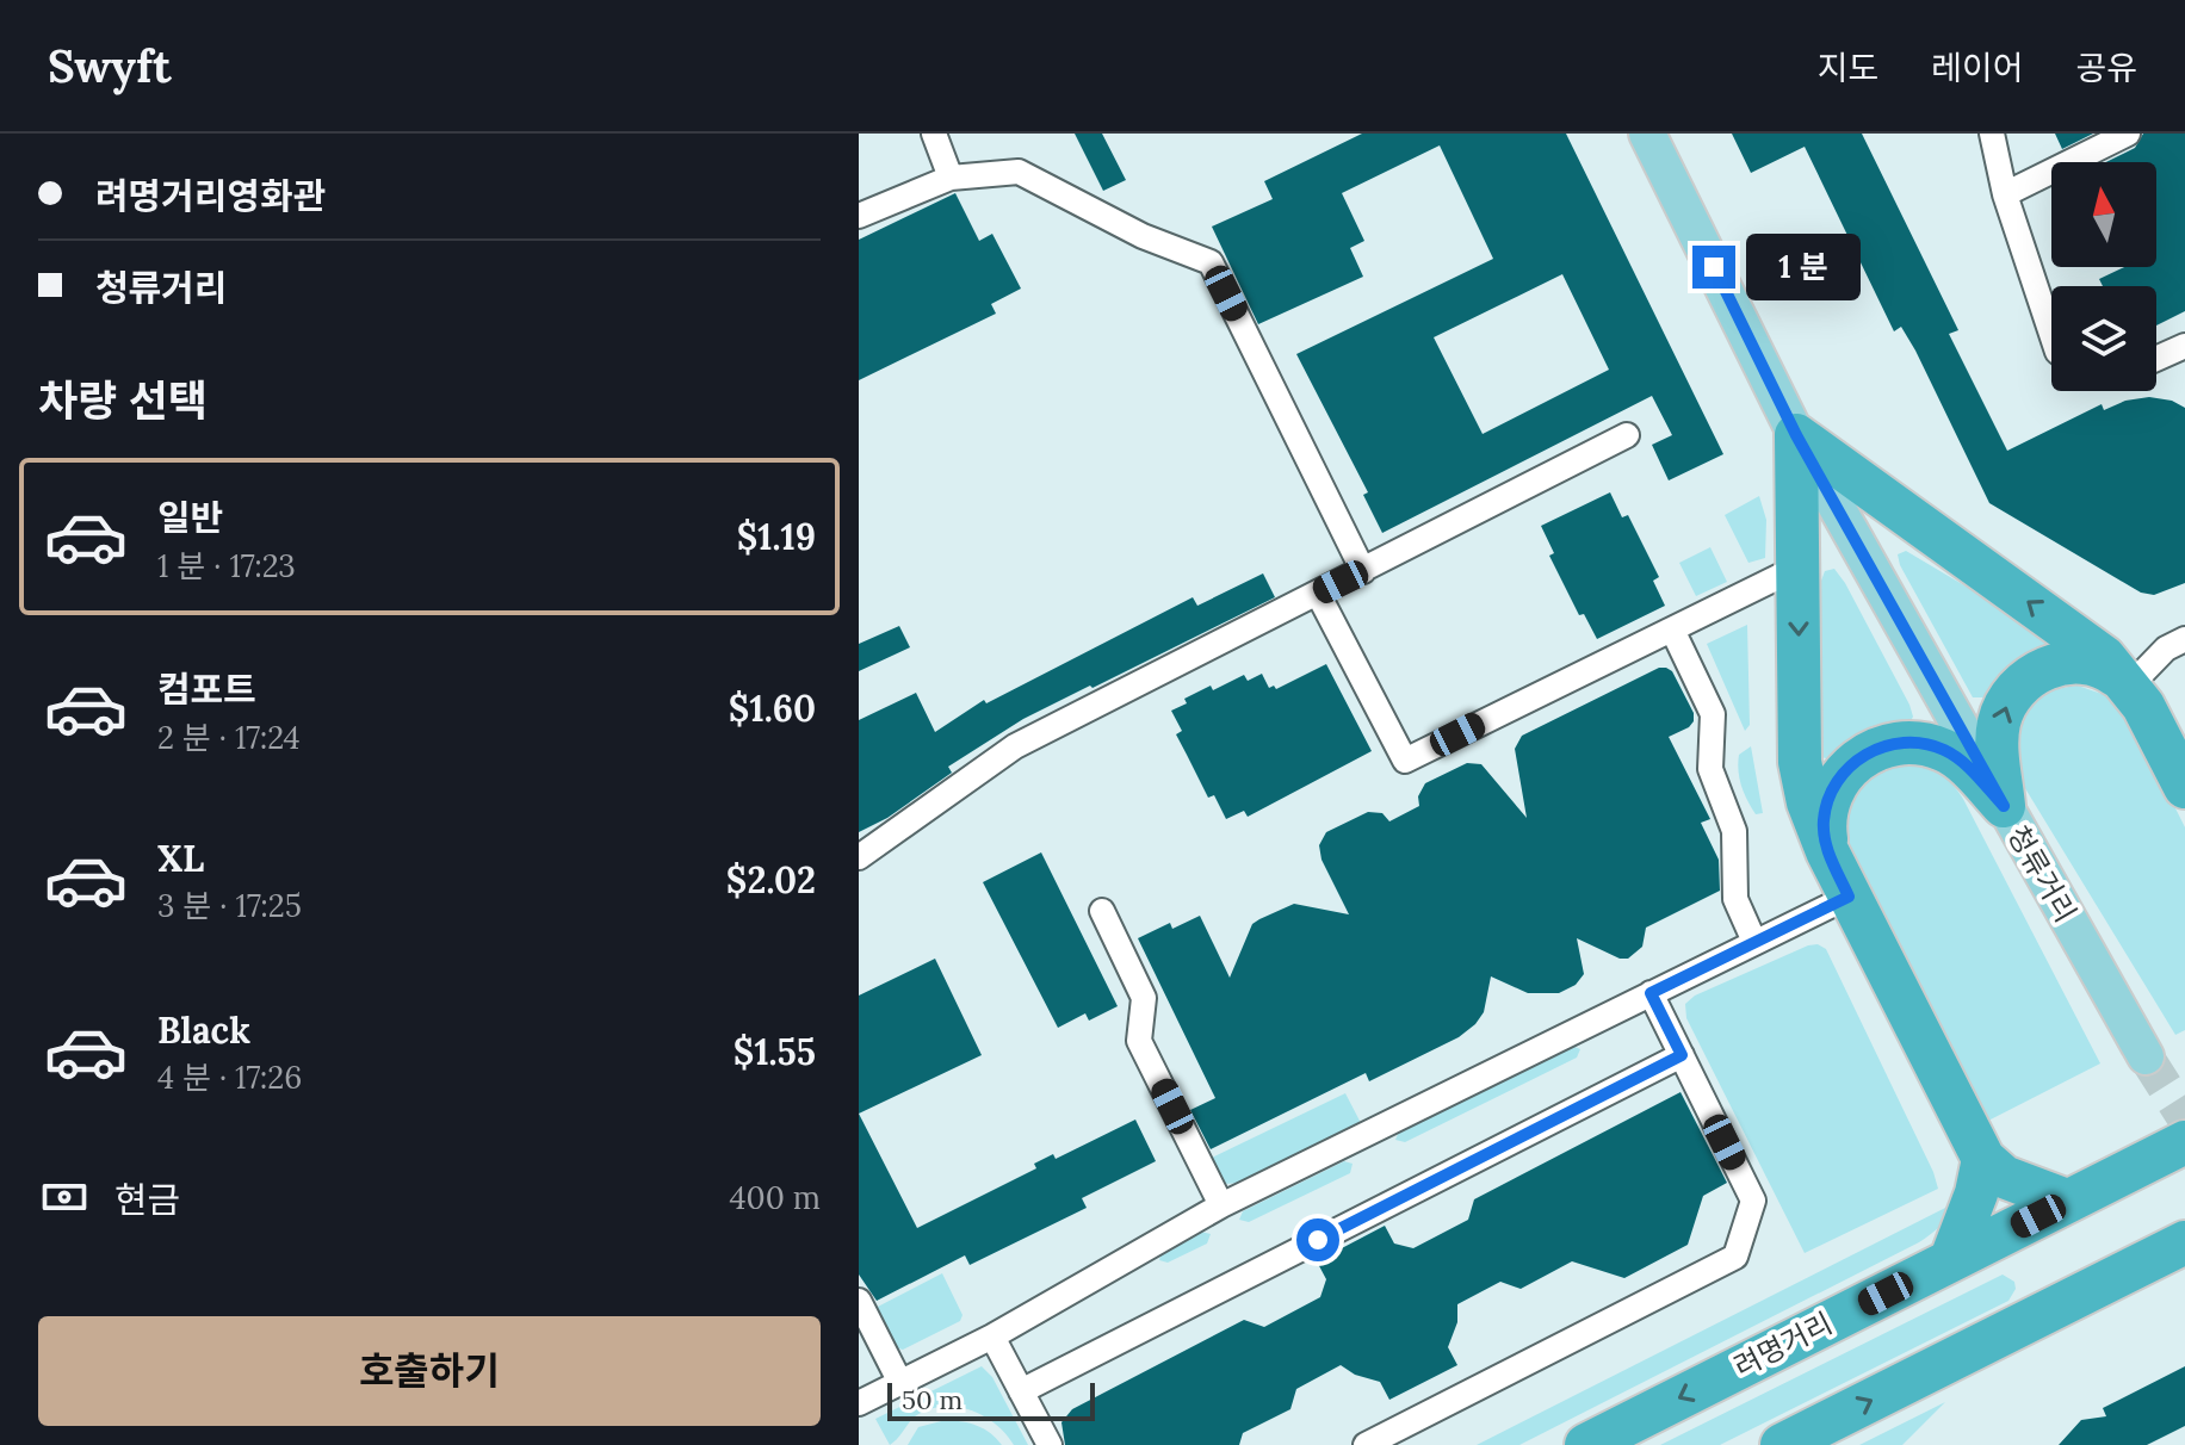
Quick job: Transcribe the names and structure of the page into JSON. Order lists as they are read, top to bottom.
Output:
{
  "streets": {
    "highway": ["려명거리"],
    "main road": ["청류거리"]
  },
  "scale_bar": "50 m",
  "north": "top",
  "page": {
    "header": "Swyft",
    "nav": ["지도", "레이어", "공유"],
    "banner": ["려명거리영화관", "청류거리"],
    "bubble": "1 분",
    "heading": "차량 선택",
    "list": [
      {
        "name": "일반",
        "note": "1 분 · 17:23",
        "value": "$1.19"
      },
      {
        "name": "컴포트",
        "note": "2 분 · 17:24",
        "value": "$1.60"
      },
      {
        "name": "XL",
        "note": "3 분 · 17:25",
        "value": "$2.02"
      },
      {
        "name": "Black",
        "note": "4 분 · 17:26",
        "value": "$1.55"
      }
    ],
    "pay": ["현금", "400 m"],
    "buttons": "호출하기",
    "scale": "50 m"
  }
}
